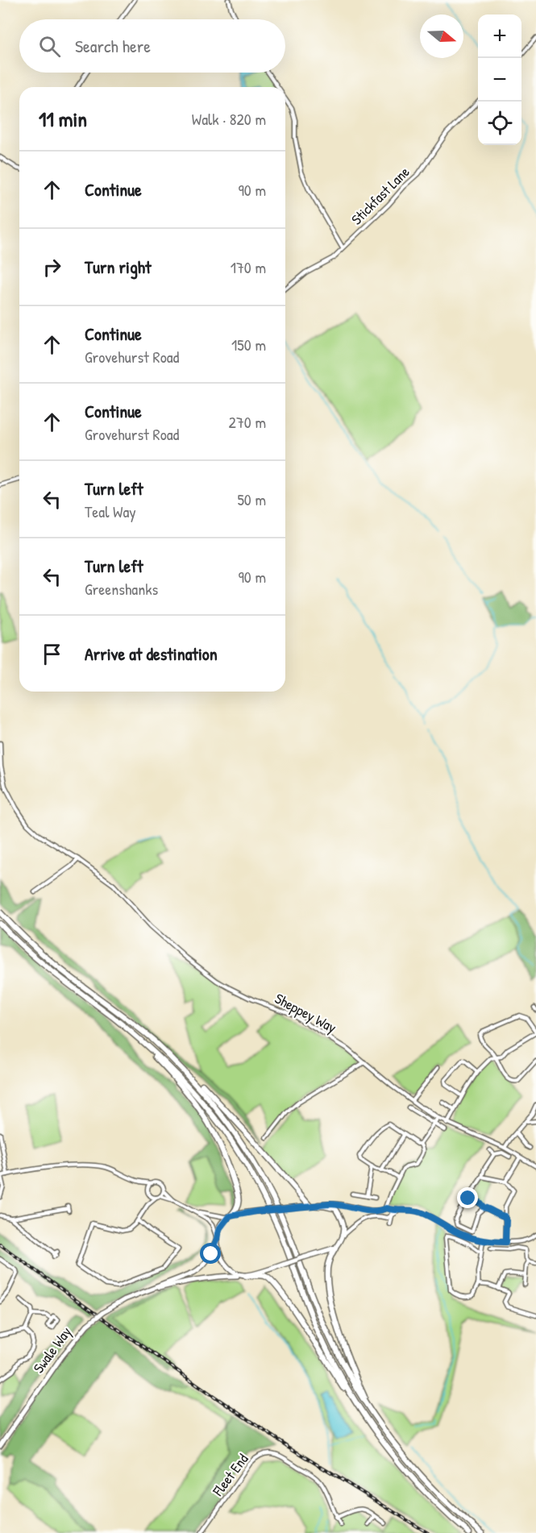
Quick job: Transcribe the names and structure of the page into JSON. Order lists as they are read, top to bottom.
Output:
{
  "streets": {
    "main road": ["Swale Way"],
    "street": ["Stickfast Lane", "Sheppey Way", "Fleet End"]
  },
  "north": "right",
  "page": {
    "map_buttons": ["+", "−"],
    "search": "Search here",
    "heading": ["11 min", "Walk · 820 m"],
    "list": [
      ["Continue", "90 m"],
      ["Turn right", "170 m"],
      ["Continue", "Grovehurst Road", "150 m"],
      ["Continue", "Grovehurst Road", "270 m"],
      ["Turn left", "Teal Way", "50 m"],
      ["Turn left", "Greenshanks", "90 m"],
      "Arrive at destination"
    ]
  }
}
